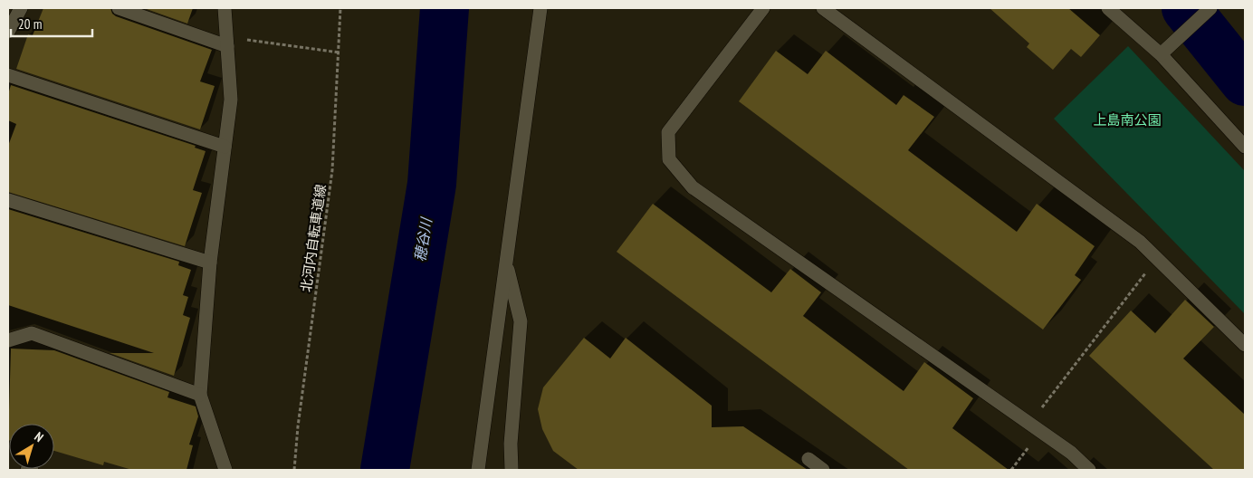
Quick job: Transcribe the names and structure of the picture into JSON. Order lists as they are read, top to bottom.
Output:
{
  "streets": {
    "path": ["北河内自転車道線"]
  },
  "water": ["穂谷川"],
  "parks": ["上島南公園"],
  "scale_bar": "20 m",
  "north": "top right"
}
